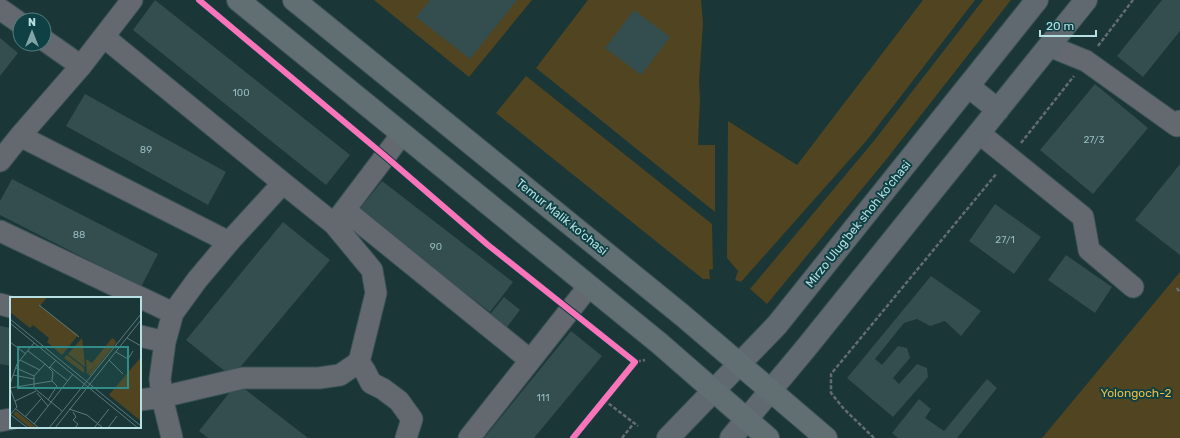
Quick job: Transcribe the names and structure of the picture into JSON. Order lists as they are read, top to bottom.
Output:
{
  "streets": {
    "highway": ["Temur Malik ko'chasi"],
    "main road": ["Mirzo Ulug'bek shoh ko'chasi"]
  },
  "crossings": [
    ["Temur Malik ko'chasi", "Mirzo Ulug'bek shoh ko'chasi"]
  ],
  "parks": ["Yolongoch-2"],
  "house_numbers": [
    "100",
    "27/3",
    "89",
    "88",
    "27/1",
    "90",
    "111"
  ],
  "scale_bar": "20 m",
  "north": "top"
}
